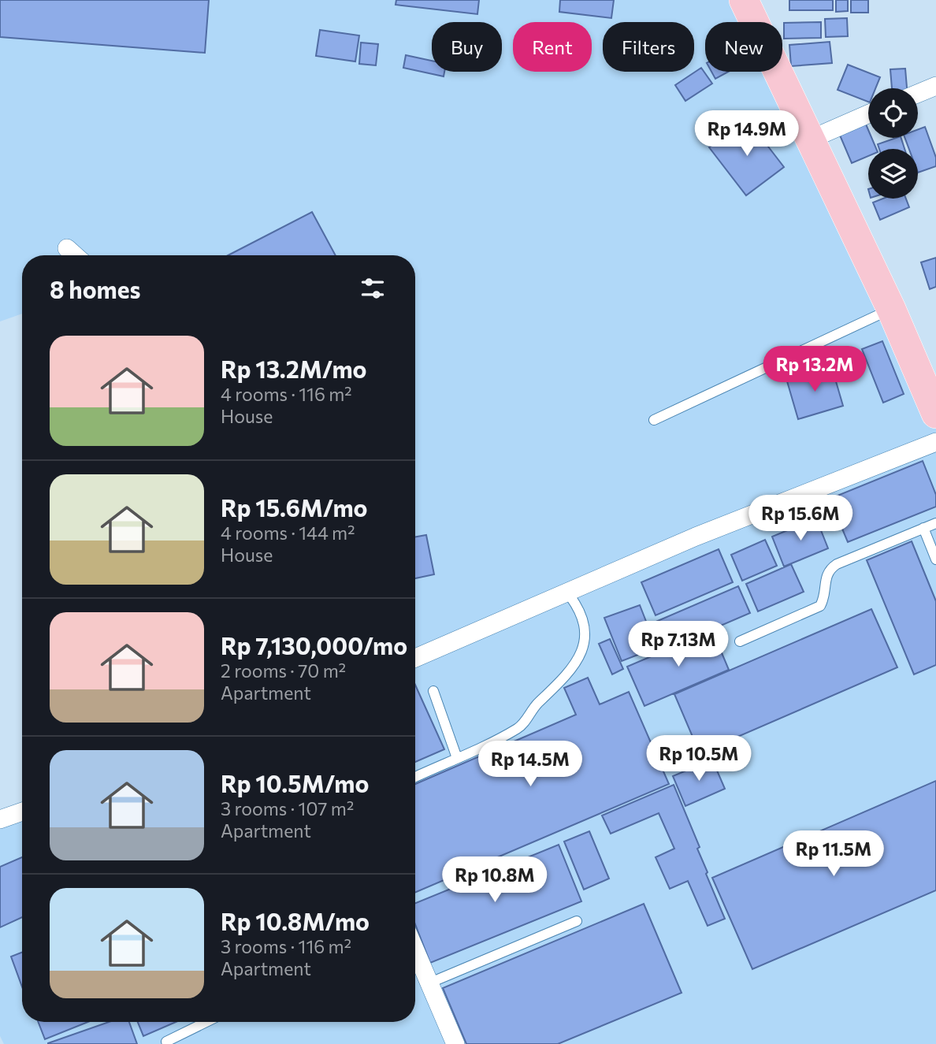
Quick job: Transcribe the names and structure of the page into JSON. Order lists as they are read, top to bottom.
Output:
{
  "page": {
    "chip": [
      "Buy",
      "Rent",
      "Filters",
      "New"
    ],
    "price": [
      "Rp 14.9M",
      "Rp 13.2M",
      "Rp 15.6M",
      "Rp 7.13M",
      "Rp 10.5M",
      "Rp 14.5M",
      "Rp 11.5M",
      "Rp 10.8M"
    ],
    "heading": "8 homes",
    "list": [
      {
        "name": "Rp 13.2M/mo",
        "note": "4 rooms · 116 m² · House"
      },
      {
        "name": "Rp 15.6M/mo",
        "note": "4 rooms · 144 m² · House"
      },
      {
        "name": "Rp 7,130,000/mo",
        "note": "2 rooms · 70 m² · Apartment"
      },
      {
        "name": "Rp 10.5M/mo",
        "note": "3 rooms · 107 m² · Apartment"
      },
      {
        "name": "Rp 10.8M/mo",
        "note": "3 rooms · 116 m² · Apartment"
      }
    ]
  }
}
